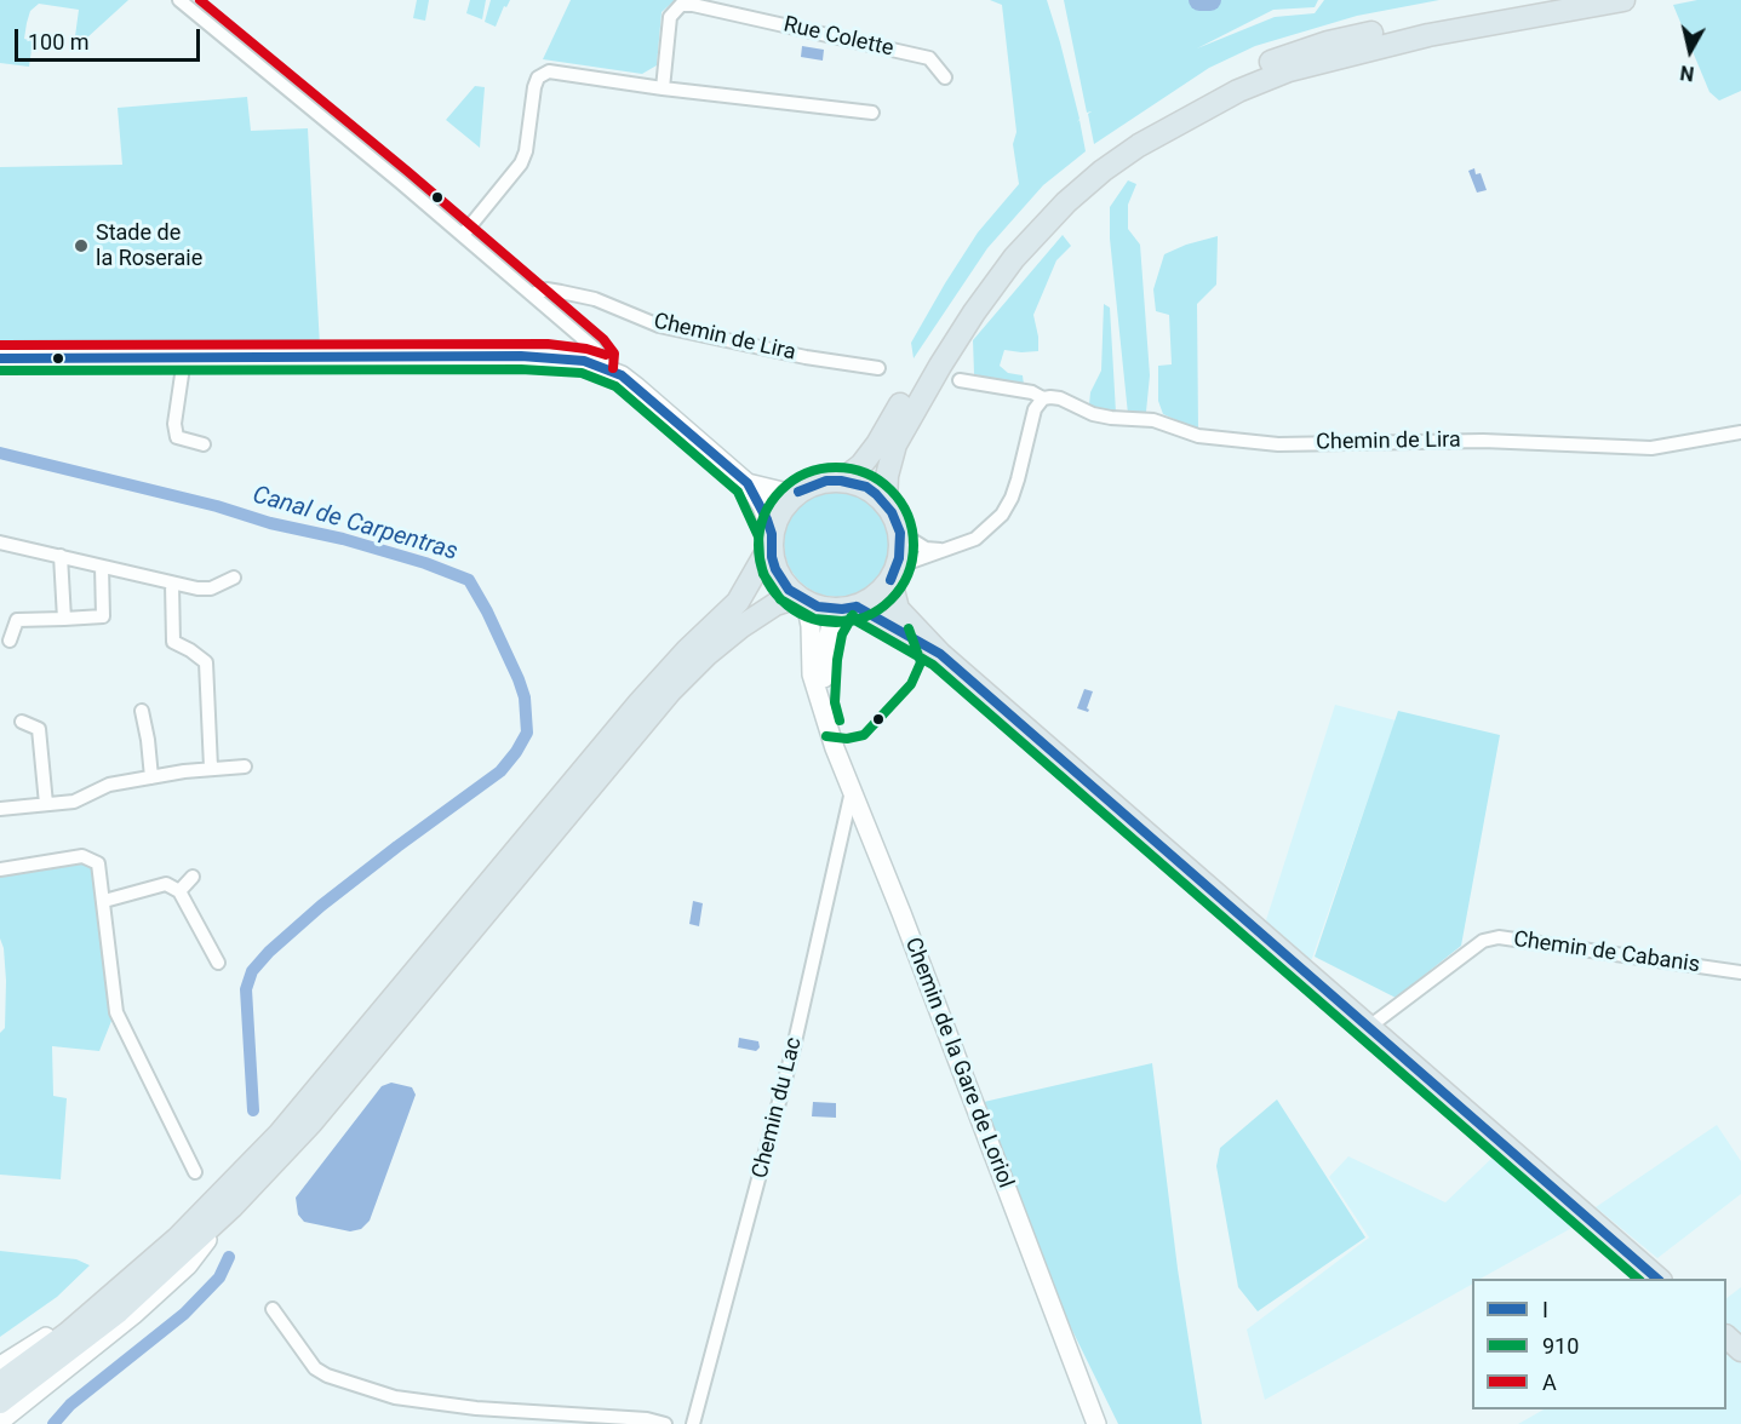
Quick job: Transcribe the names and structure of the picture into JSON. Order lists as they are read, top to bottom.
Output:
{
  "streets": {
    "main road": ["Chemin de la Gare de Loriol"],
    "street": [
      "Rue Colette",
      "Chemin de Lira",
      "Chemin de Cabanis",
      "Chemin du Lac"
    ]
  },
  "crossings": [
    ["Chemin de la Gare de Loriol", "Chemin du Lac"]
  ],
  "water": ["Canal de Carpentras"],
  "places": ["Stade de la Roseraie"],
  "lines": ["transit line A", "transit line I", "transit line 910"],
  "legend": ["I", "910", "A"],
  "scale_bar": "100 m",
  "north": "bottom"
}
